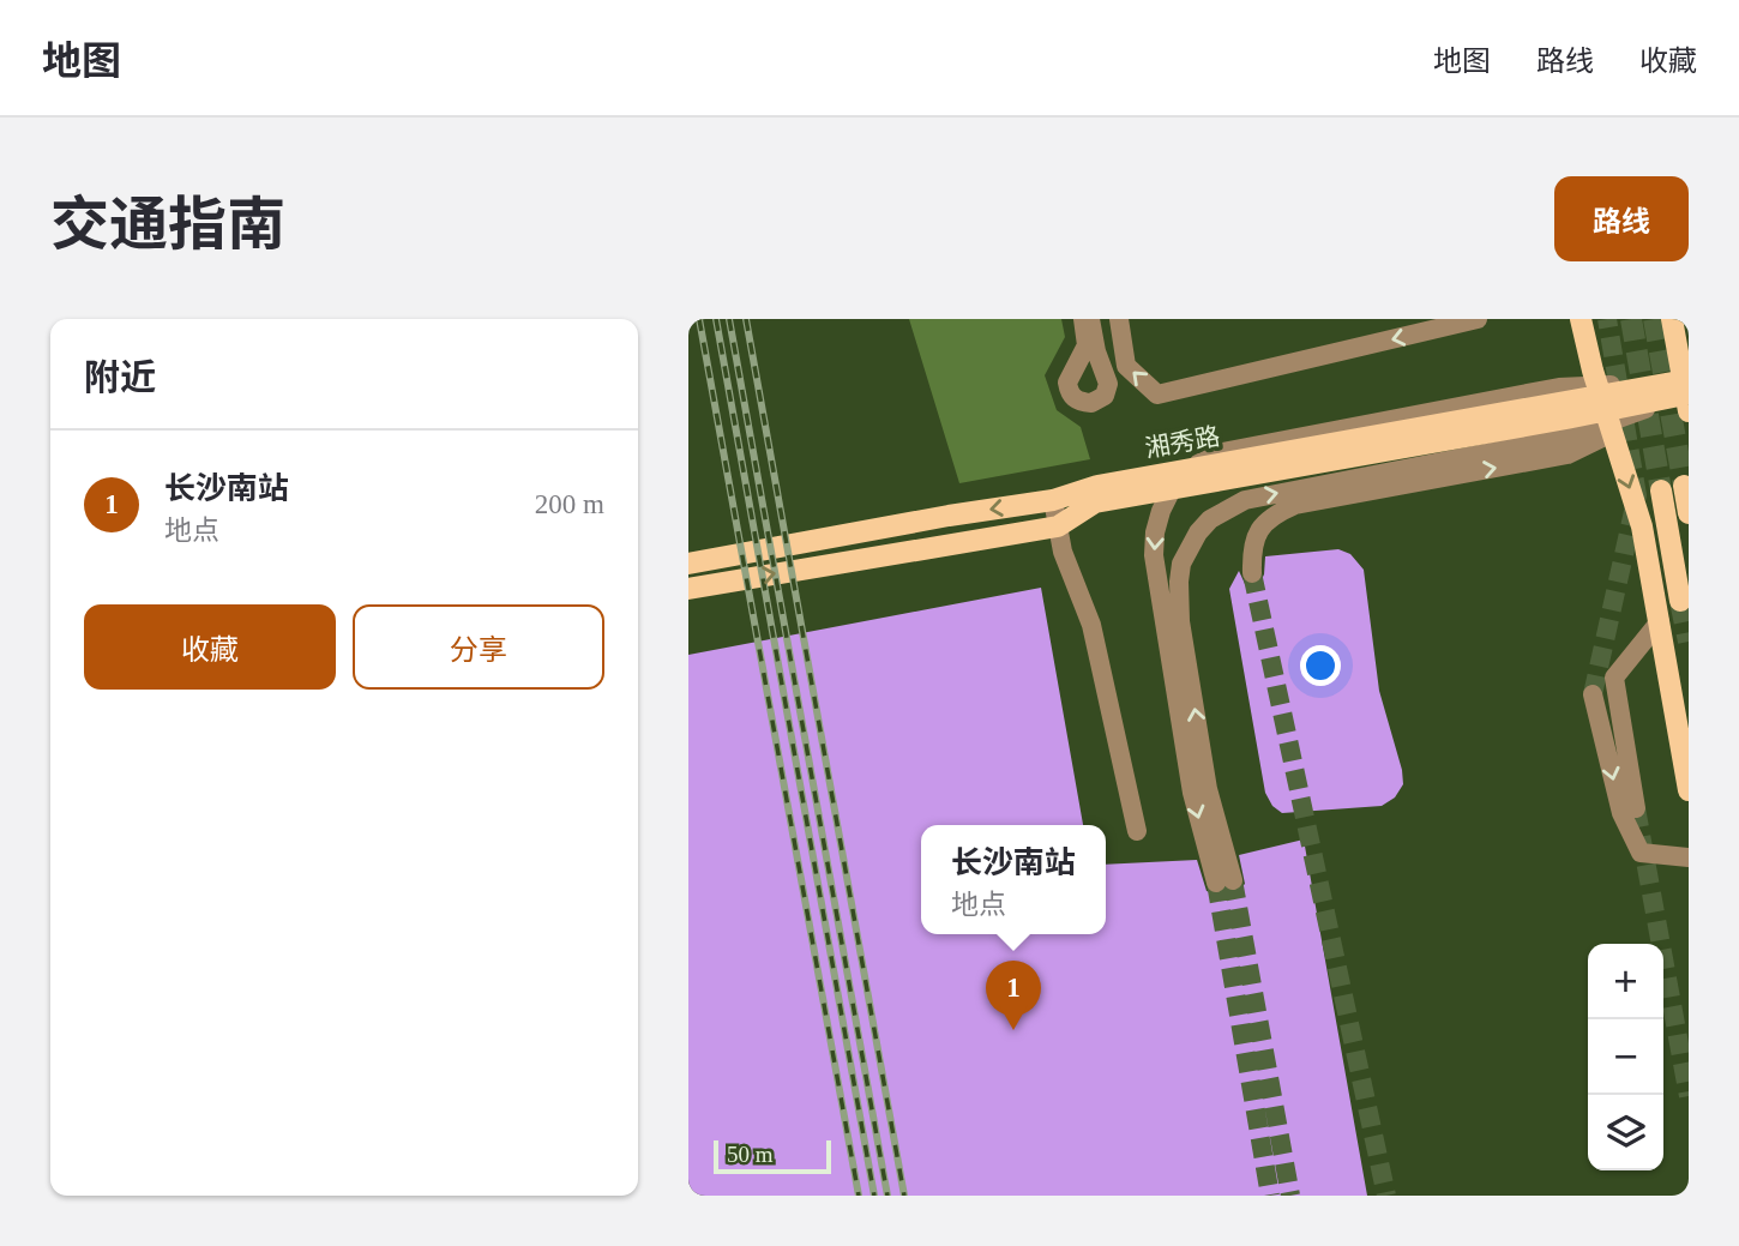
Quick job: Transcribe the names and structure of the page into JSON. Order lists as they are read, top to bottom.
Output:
{
  "streets": {
    "main road": ["湘秀路"]
  },
  "scale_bar": "50 m",
  "page": {
    "header": "地图",
    "nav": ["地图", "路线", "收藏"],
    "title": "交通指南",
    "buttons": [
      "路线",
      ["收藏", "分享"]
    ],
    "heading": "附近",
    "list": [
      {
        "mark": "1",
        "name": "长沙南站",
        "note": "地点",
        "value": "200 m"
      }
    ],
    "popup": ["长沙南站", "地点"],
    "map_buttons": ["+", "−"],
    "pins": "1",
    "scale": "50 m"
  }
}
